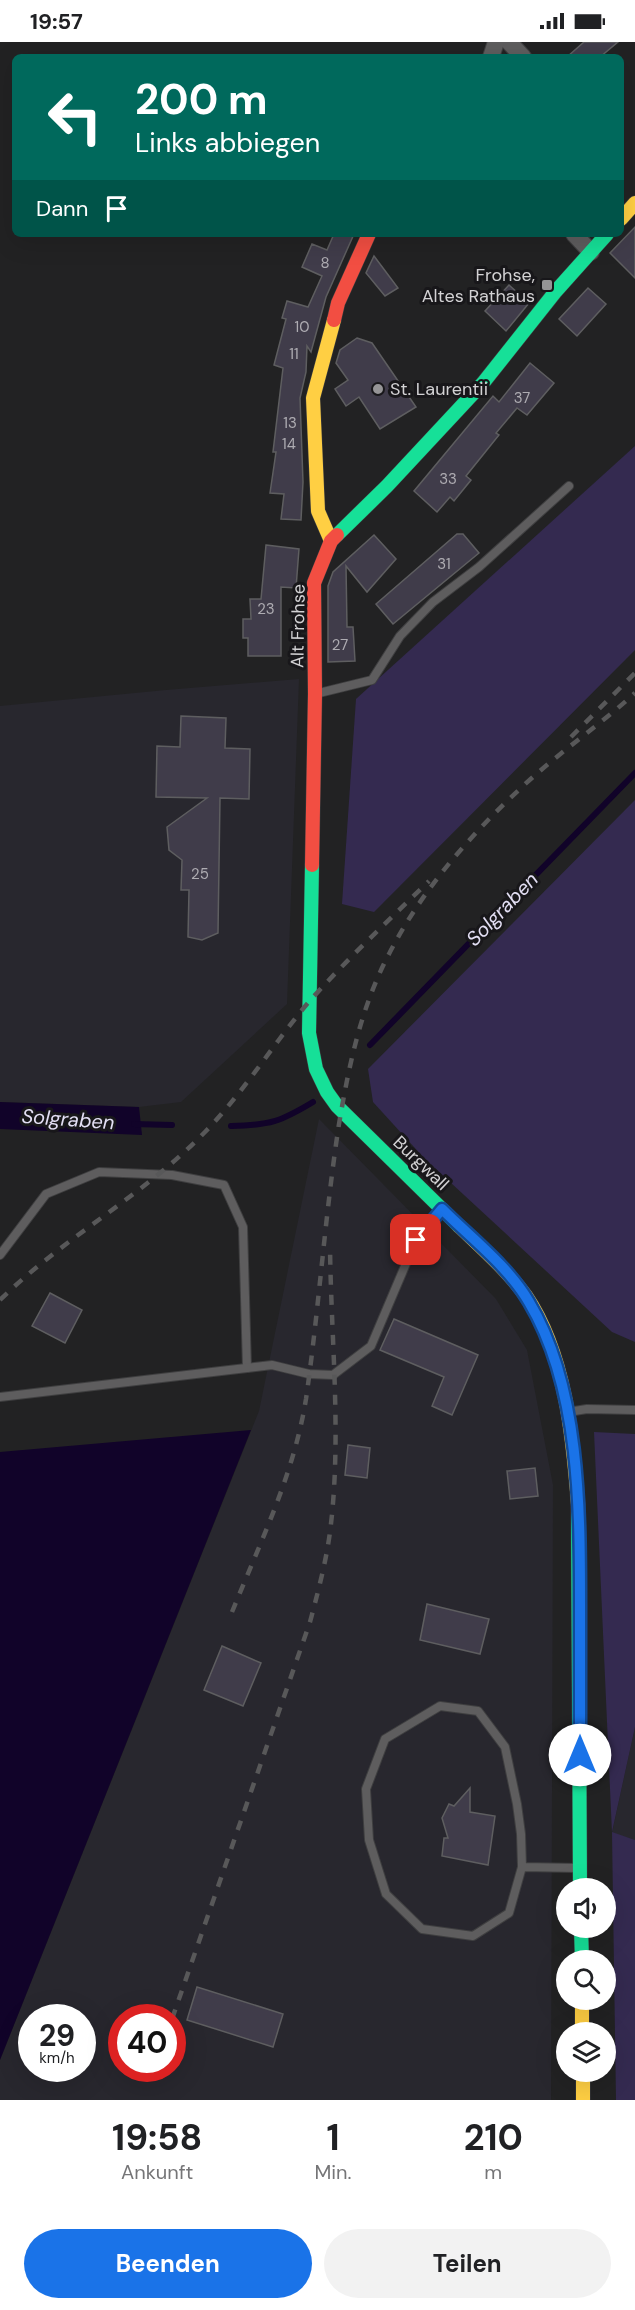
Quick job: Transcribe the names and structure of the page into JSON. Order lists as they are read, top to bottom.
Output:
{
  "streets": {
    "street": ["Alt Frohse", "Burgwall"]
  },
  "crossings": [
    ["Alt Frohse", "Burgwall"]
  ],
  "water": ["Solgraben"],
  "places": {
    "transit": ["Frohse, Altes Rathaus"],
    "other": ["St. Laurentii"]
  },
  "house_numbers": [
    "8",
    "10",
    "11",
    "37",
    "13",
    "14",
    "33",
    "31",
    "23",
    "27",
    "25"
  ],
  "page": {
    "status": "19:57",
    "turn": ["200 m", "Links abbiegen"],
    "then": "Dann",
    "speed": "29 km/h",
    "limit": "40",
    "eta": [
      "19:58",
      "Ankunft",
      "1",
      "Min.",
      "210",
      "m"
    ],
    "buttons": ["Beenden", "Teilen"]
  }
}
